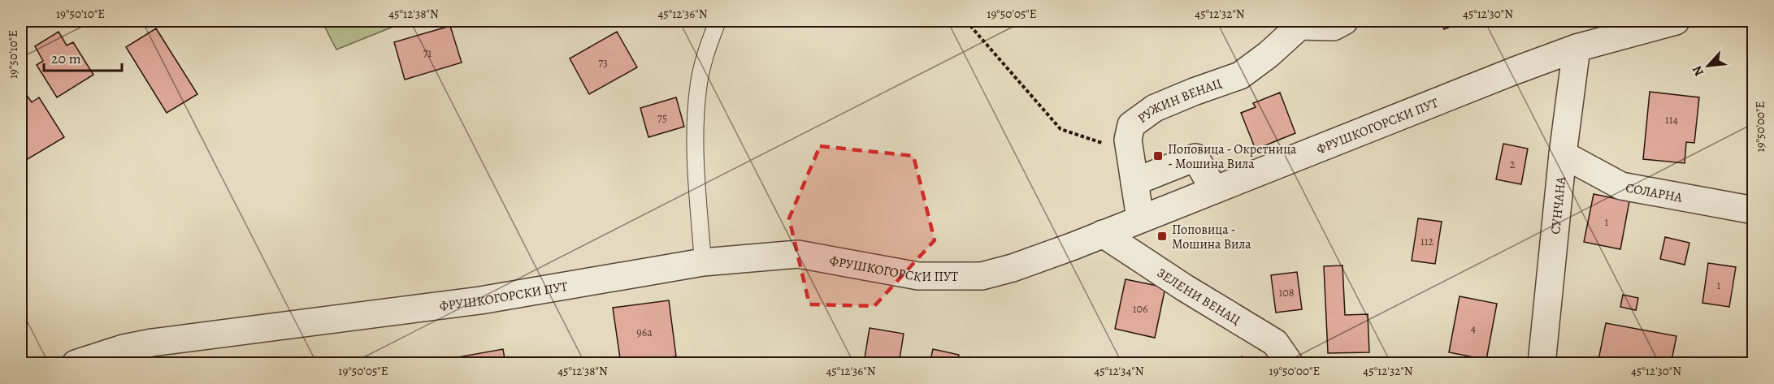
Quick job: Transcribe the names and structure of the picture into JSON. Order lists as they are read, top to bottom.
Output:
{
  "streets": {
    "street": [
      "РУЖИН ВЕНАЦ",
      "ФРУШКОГОРСКИ ПУТ",
      "СОЛАРНА",
      "СУНЧАНА",
      "ЗЕЛЕНИ ВЕНАЦ"
    ]
  },
  "crossings": [
    ["РУЖИН ВЕНАЦ", "ФРУШКОГОРСКИ ПУТ"],
    ["ФРУШКОГОРСКИ ПУТ", "СУНЧАНА"],
    ["ФРУШКОГОРСКИ ПУТ", "ЗЕЛЕНИ ВЕНАЦ"],
    ["СОЛАРНА", "СУНЧАНА"]
  ],
  "places": {
    "transit": ["Поповица - Окретница - Мошина Вила", "Поповица - Мошина Вила"]
  },
  "house_numbers": [
    "71",
    "73",
    "75",
    "114",
    "2",
    "1",
    "112",
    "1",
    "108",
    "106",
    "4",
    "96a"
  ],
  "scale_bar": "20 m",
  "north": "bottom left",
  "coordinates": [
    "19°50'10\"E",
    "45°12'38\"N",
    "45°12'36\"N",
    "19°50'05\"E",
    "45°12'32\"N",
    "45°12'30\"N",
    "19°50'00\"E",
    "45°12'34\"N"
  ]
}
